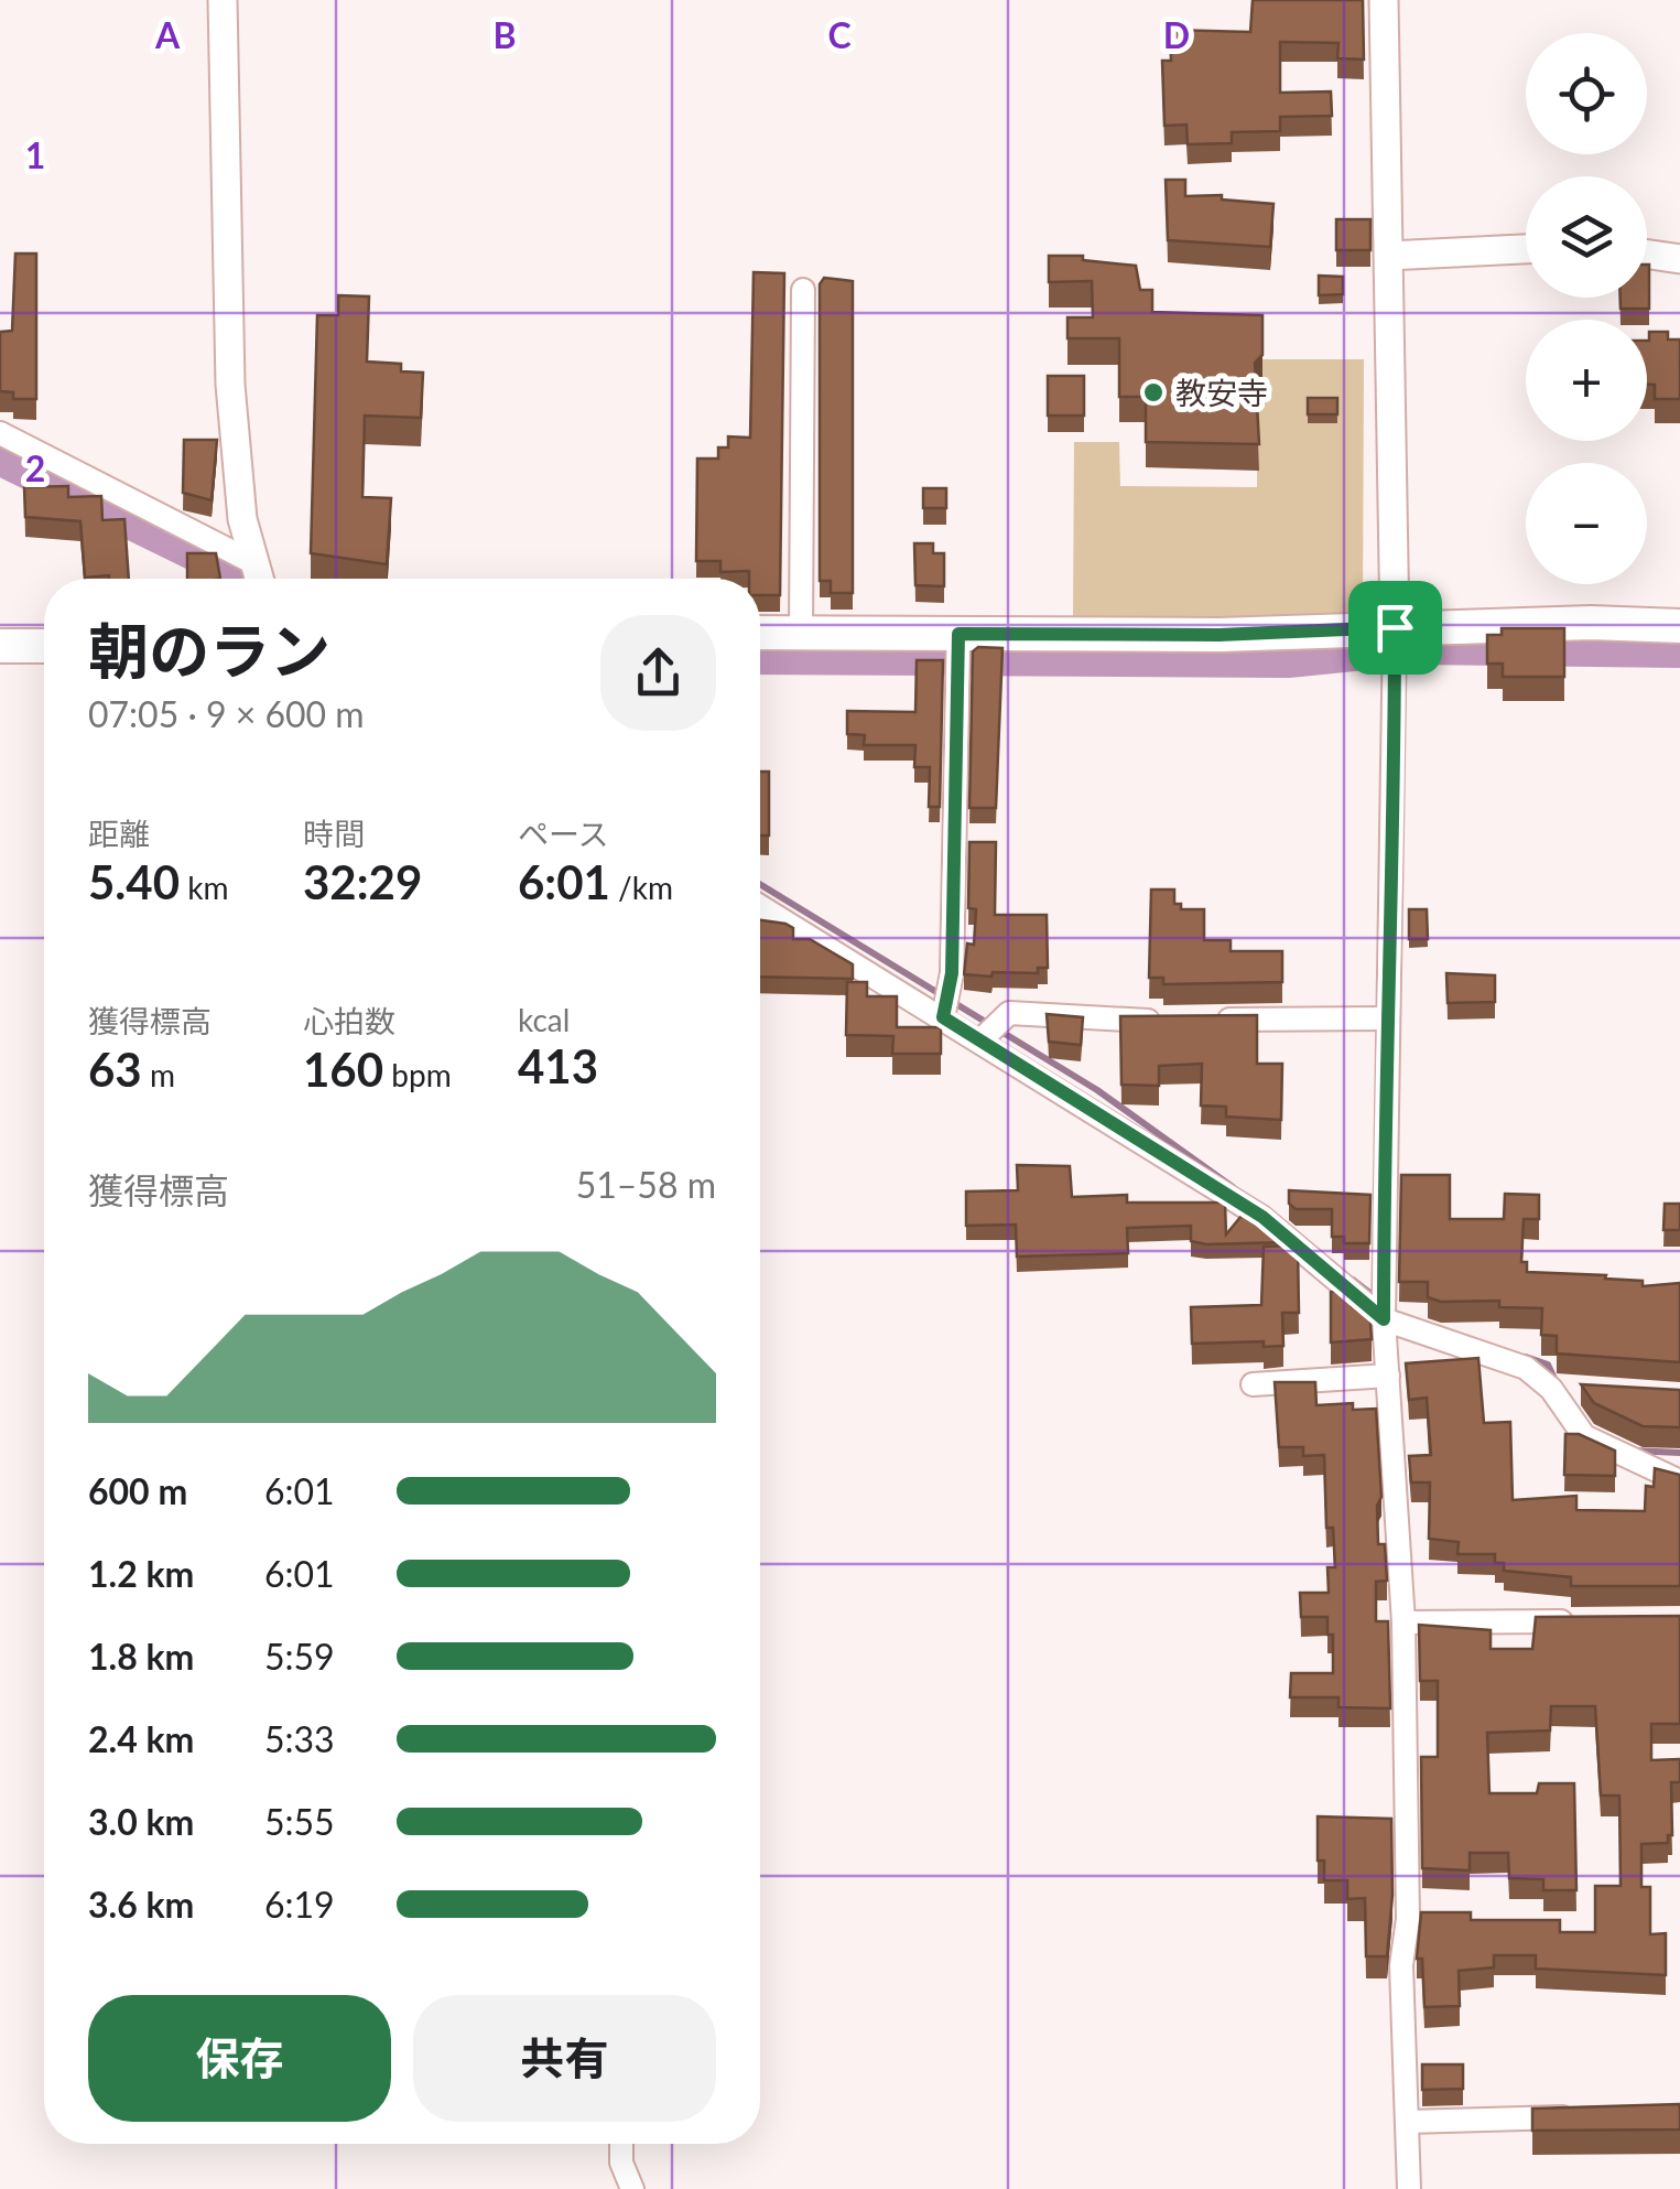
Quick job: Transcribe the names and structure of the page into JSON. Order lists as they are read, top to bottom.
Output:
{
  "places": ["教安寺"],
  "page": {
    "map_buttons": ["+", "−"],
    "heading": ["朝のラン", "07:05 · 9 × 600 m"],
    "stats": [
      ["距離", "5.40 km"],
      ["時間", "32:29"],
      ["ペース", "6:01 /km"],
      ["獲得標高", "63 m"],
      ["心拍数", "160 bpm"],
      ["kcal", "413"]
    ],
    "chart": ["獲得標高", "51–58 m"],
    "list": [
      {
        "name": "600 m",
        "note": "6:01"
      },
      {
        "name": "1.2 km",
        "note": "6:01"
      },
      {
        "name": "1.8 km",
        "note": "5:59"
      },
      {
        "name": "2.4 km",
        "note": "5:33"
      },
      {
        "name": "3.0 km",
        "note": "5:55"
      },
      {
        "name": "3.6 km",
        "note": "6:19"
      }
    ],
    "buttons": ["保存", "共有"]
  },
  "grid": {
    "columns": [
      "A",
      "B",
      "C",
      "D"
    ],
    "rows": ["1", "2"]
  }
}
